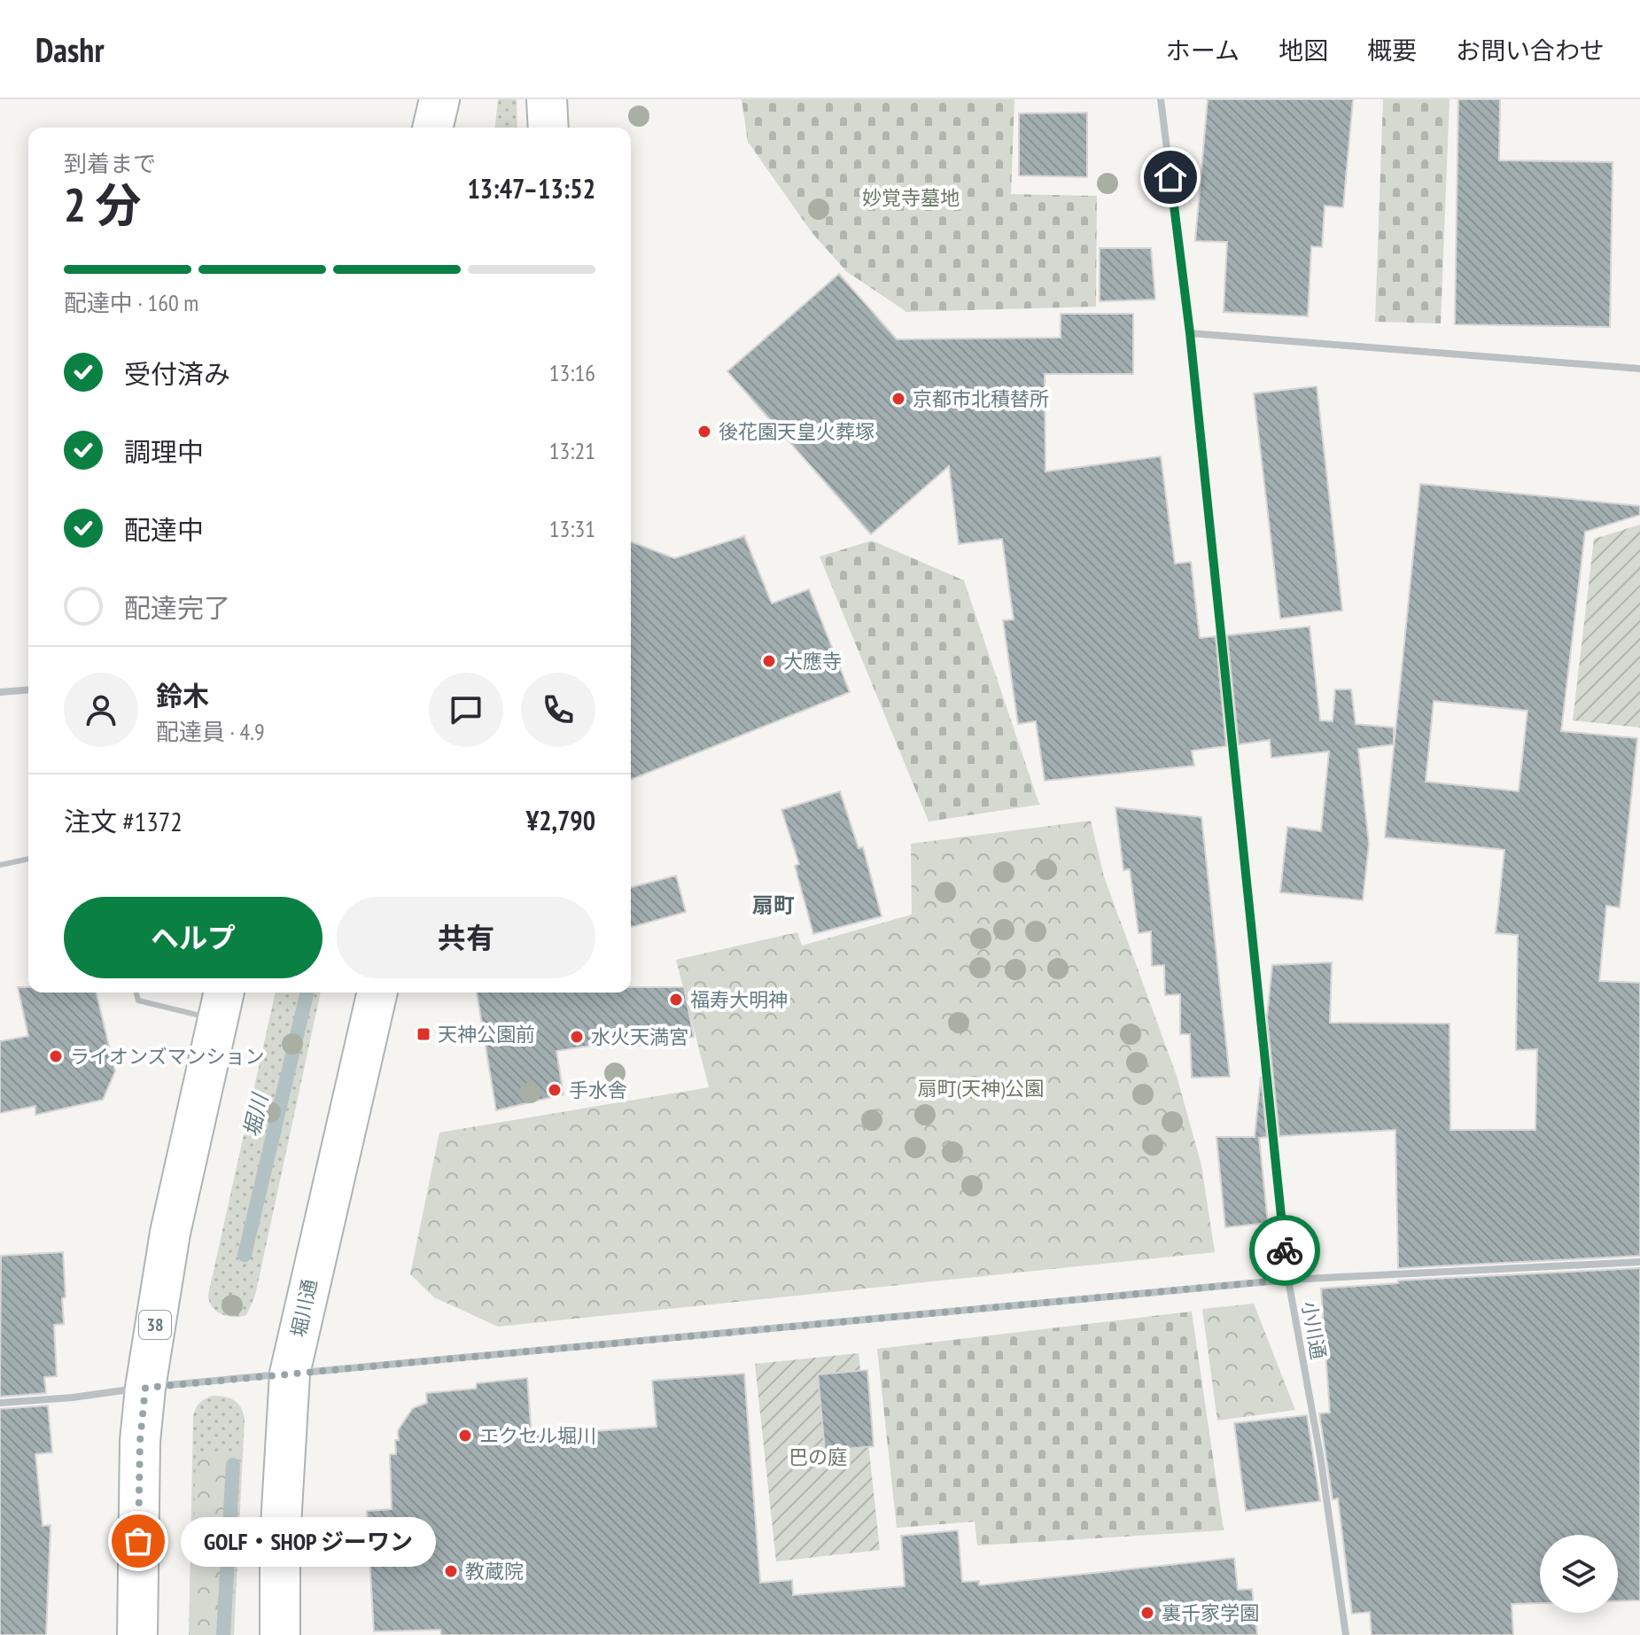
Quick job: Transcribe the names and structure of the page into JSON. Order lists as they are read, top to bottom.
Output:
{
  "streets": {
    "main road": ["堀川通", "38"],
    "street": ["小川通"]
  },
  "districts": ["扇町"],
  "water": ["堀川"],
  "parks": ["妙覚寺墓地", "扇町(天神)公園", "巴の庭"],
  "places": {
    "other": [
      "京都市北積替所",
      "後花園天皇火葬塚",
      "大應寺",
      "福寿大明神",
      "水火天満宮",
      "ライオンズマンション",
      "手水舎",
      "エクセル堀川",
      "GOLF・SHOP ジーワン",
      "教蔵院",
      "裏千家学園"
    ],
    "transit": ["天神公園前"]
  },
  "page": {
    "header": "Dashr",
    "nav": [
      "ホーム",
      "地図",
      "概要",
      "お問い合わせ"
    ],
    "heading": ["2 分", "到着まで", "13:47–13:52"],
    "panel": [
      "鈴木",
      "配達員 · 4.9",
      "注文 #1372",
      "¥2,790"
    ],
    "bar": "配達中 · 160 m",
    "list": [
      ["受付済み", "13:16"],
      ["調理中", "13:21"],
      ["配達中", "13:31"],
      "配達完了"
    ],
    "buttons": ["ヘルプ", "共有"],
    "bubble": "GOLF・SHOP ジーワン"
  }
}
